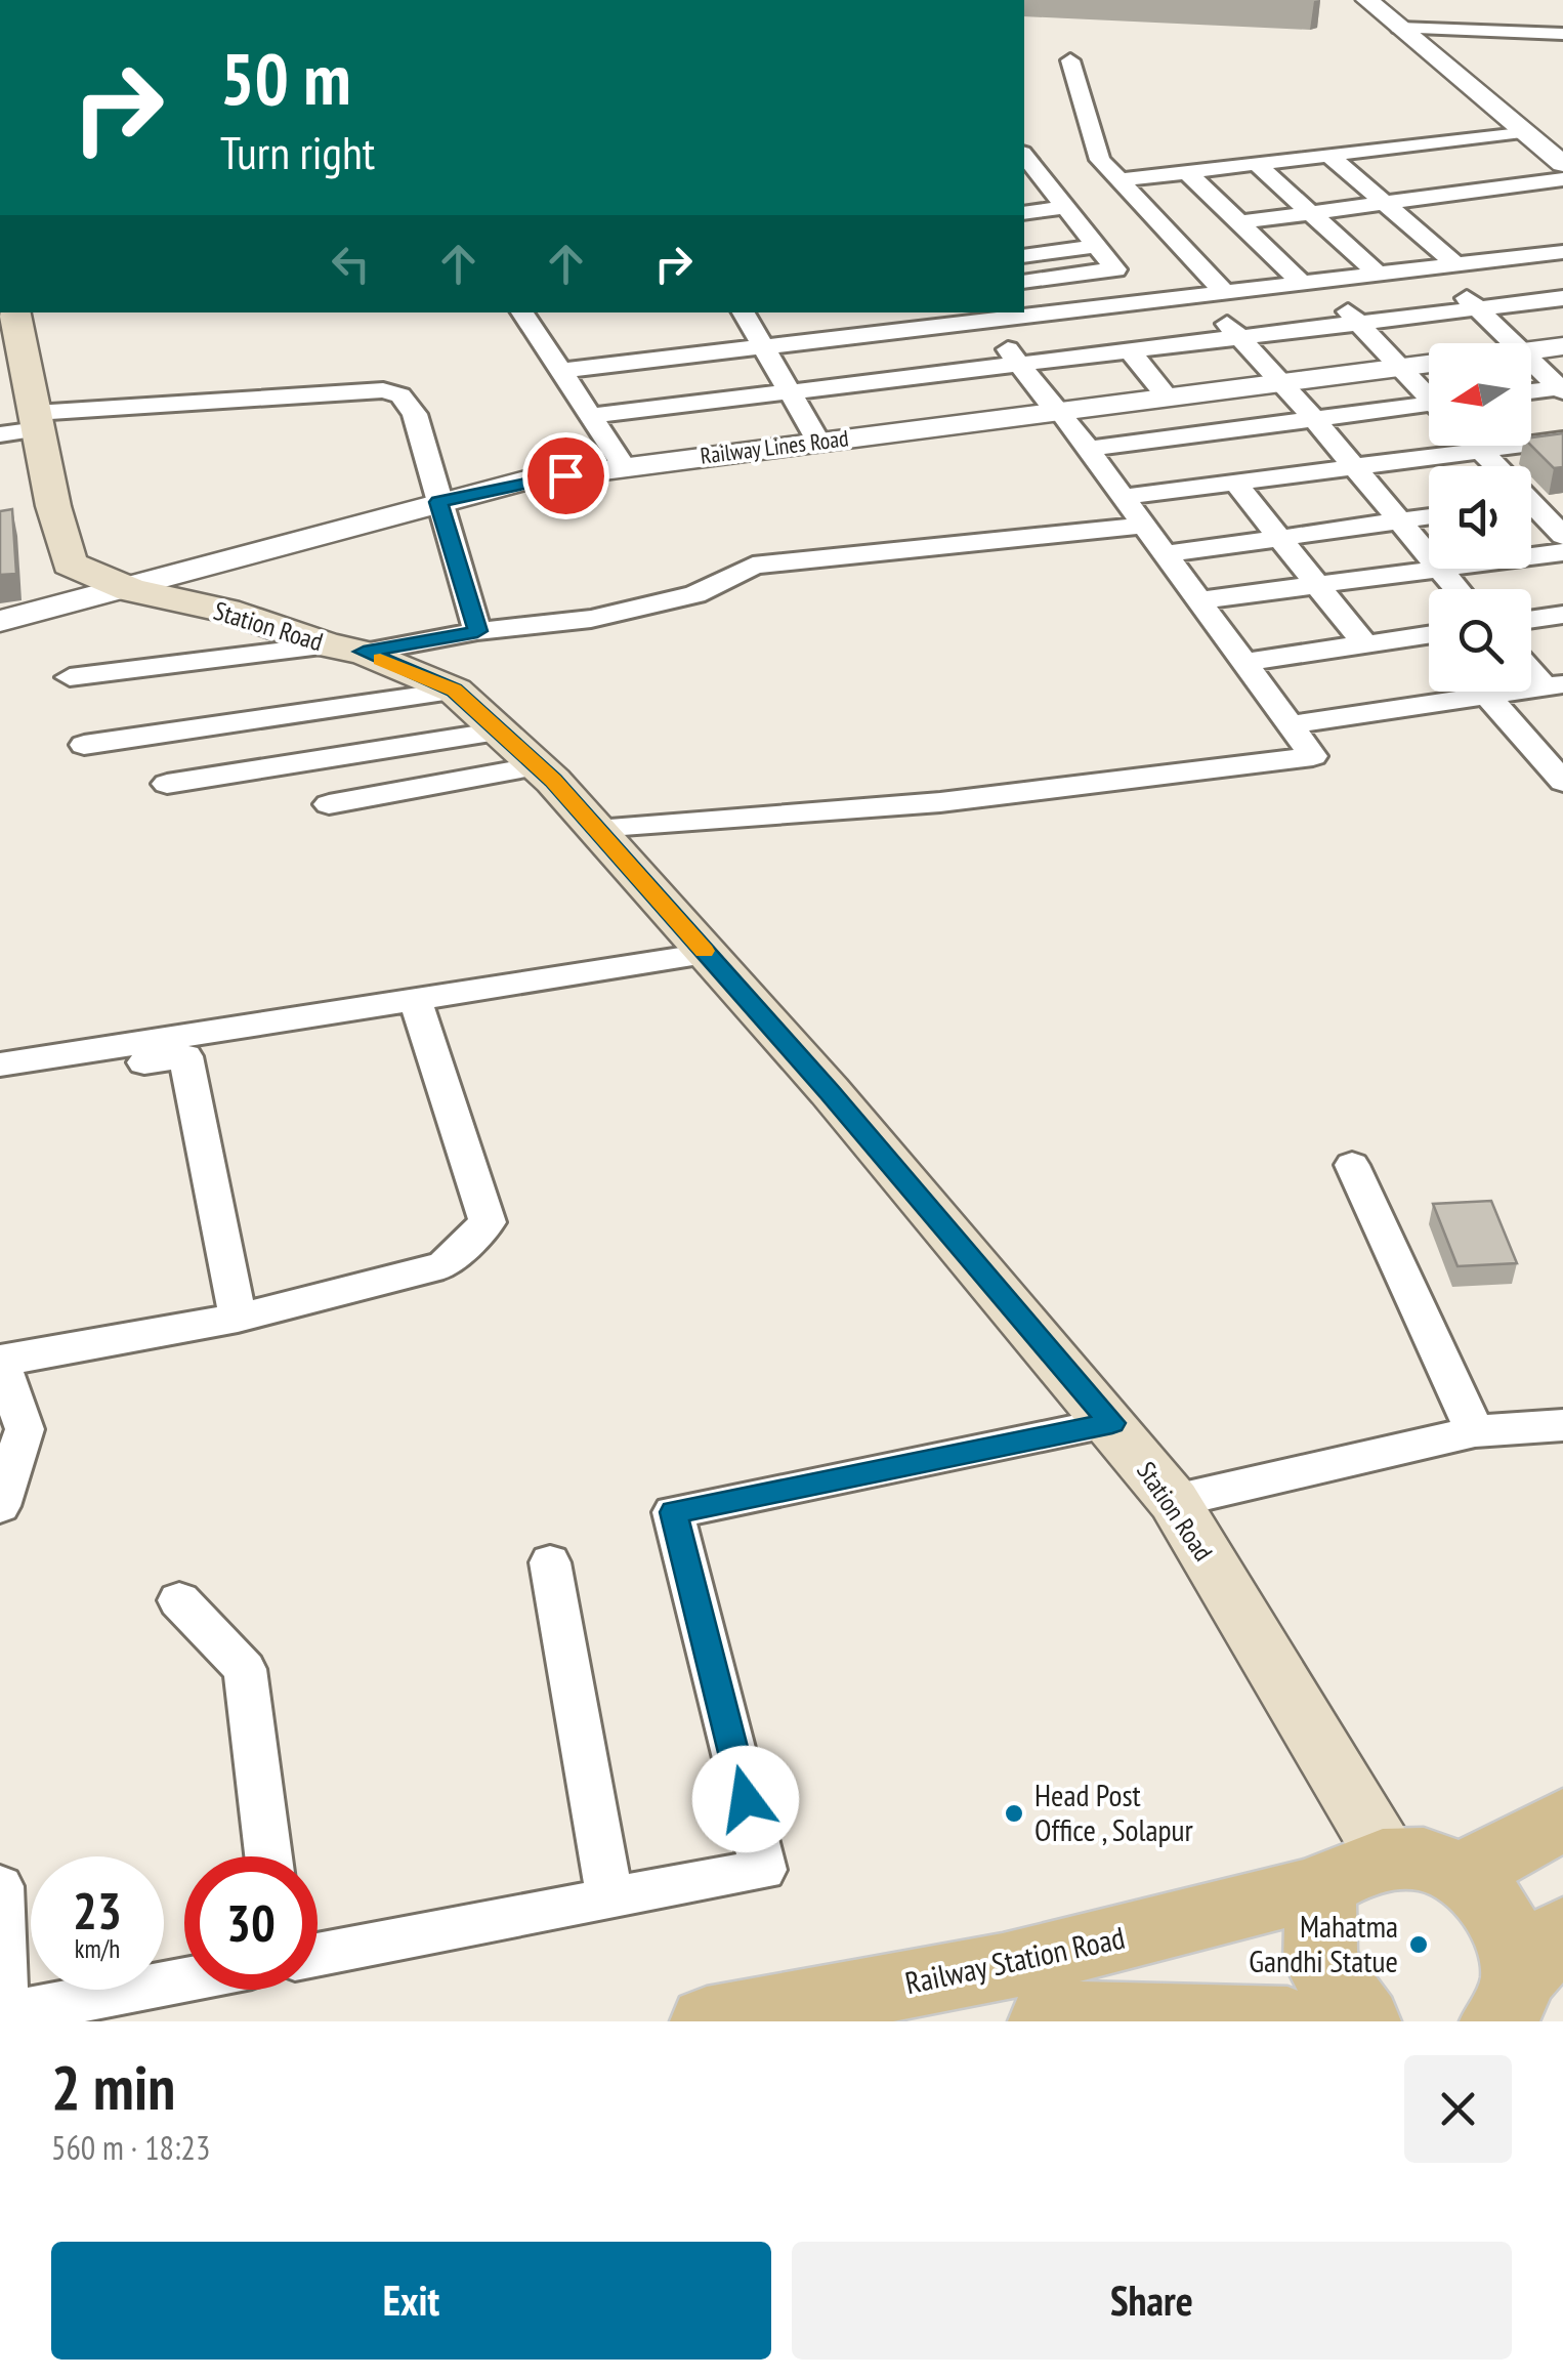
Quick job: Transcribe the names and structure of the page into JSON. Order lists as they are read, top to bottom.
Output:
{
  "streets": {
    "main road": ["Station Road", "Railway Station Road"],
    "street": ["Railway Lines Road"]
  },
  "crossings": [
    ["Railway Lines Road", "Station Road"],
    ["Station Road", "Railway Station Road"]
  ],
  "places": ["Head Post Office , Solapur", "Mahatma Gandhi Statue"],
  "north": "left",
  "page": {
    "turn": ["50 m", "Turn right"],
    "speed": "23 km/h",
    "limit": "30",
    "heading": ["2 min", "560 m · 18:23"],
    "buttons": ["Exit", "Share"]
  }
}
